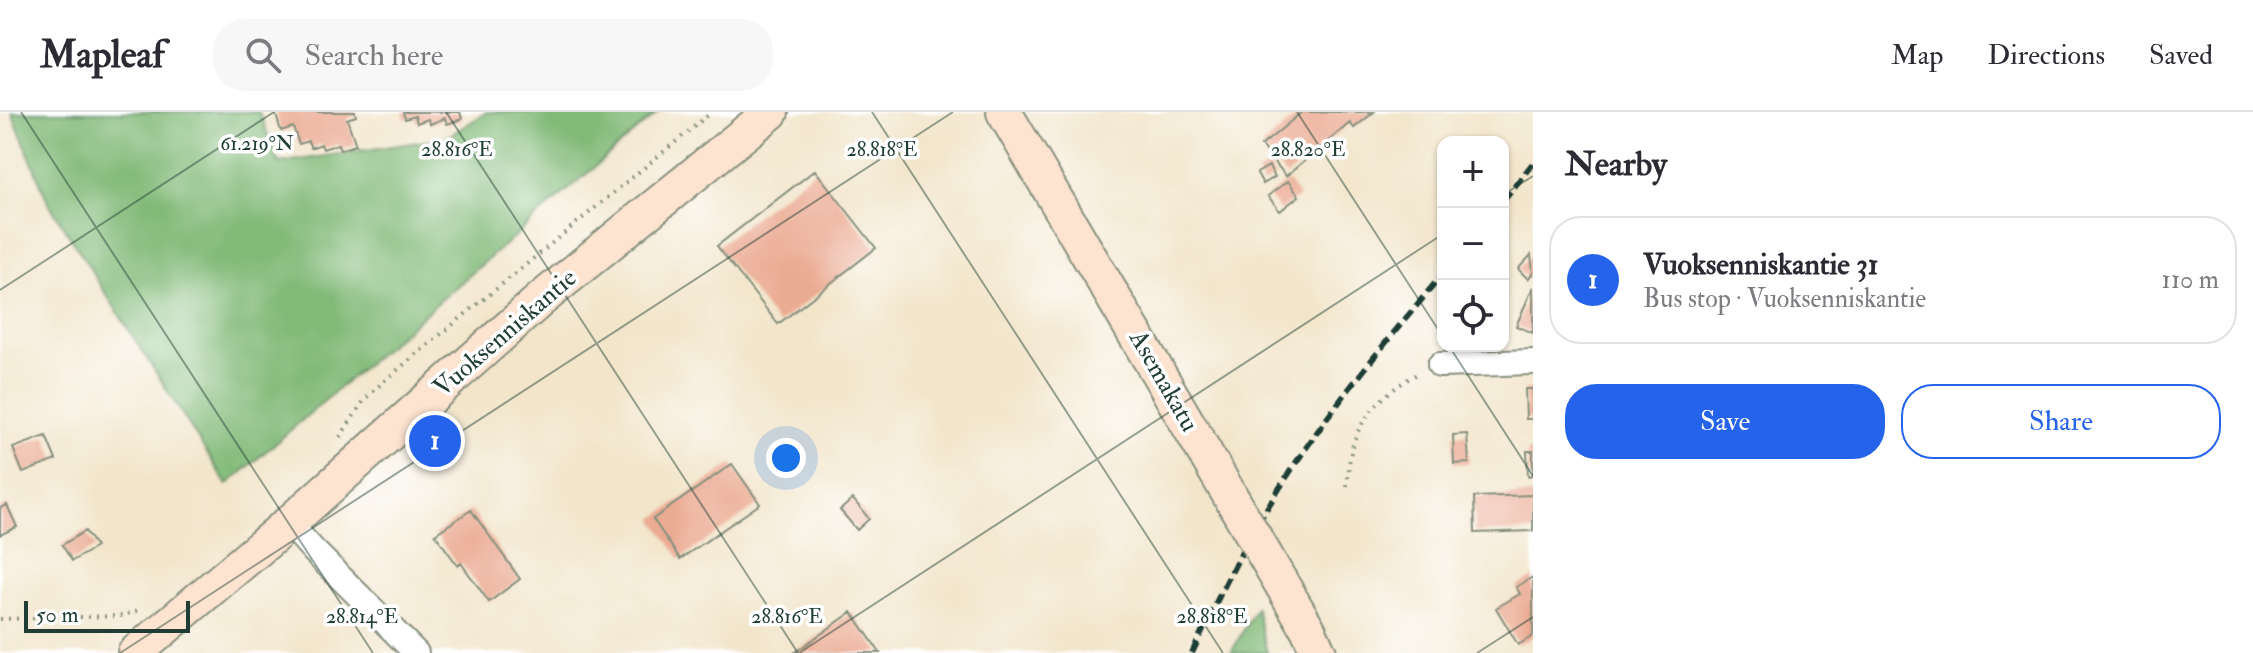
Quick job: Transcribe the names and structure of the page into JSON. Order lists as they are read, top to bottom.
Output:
{
  "streets": {
    "street": ["Vuoksenniskantie", "Asemakatu"]
  },
  "scale_bar": "50 m",
  "page": {
    "header": "Mapleaf",
    "search": "Search here",
    "nav": ["Map", "Directions", "Saved"],
    "heading": "Nearby",
    "map_buttons": ["+", "−"],
    "list": [
      {
        "mark": "1",
        "name": "Vuoksenniskantie 31",
        "note": "Bus stop · Vuoksenniskantie",
        "value": "110 m"
      }
    ],
    "buttons": ["Save", "Share"],
    "pins": "1",
    "scale": "50 m"
  },
  "coordinates": [
    "61.219°N",
    "28.820°E",
    "28.816°E",
    "28.818°E",
    "28.814°E"
  ]
}
